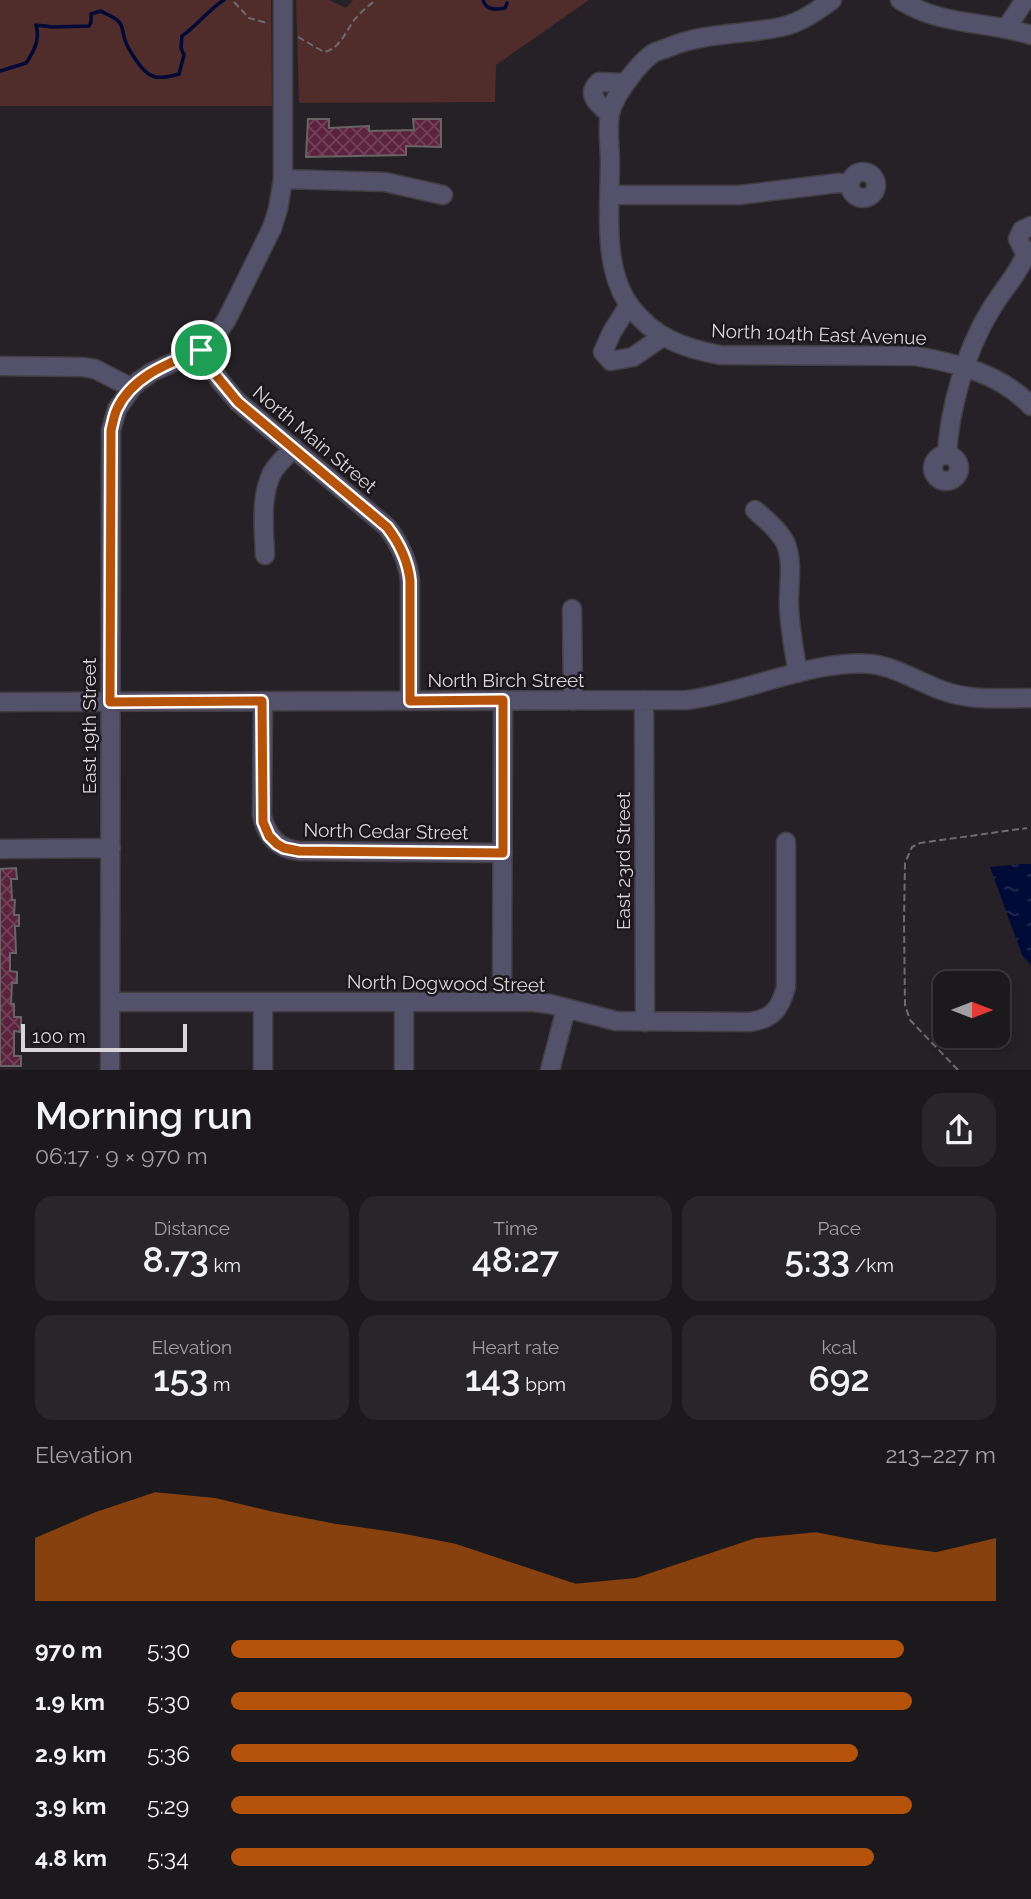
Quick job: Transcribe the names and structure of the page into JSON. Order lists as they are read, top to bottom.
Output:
{
  "streets": {
    "street": [
      "North 104th East Avenue",
      "North Main Street",
      "North Birch Street",
      "East 19th Street",
      "North Cedar Street",
      "East 23rd Street",
      "North Dogwood Street"
    ]
  },
  "crossings": [
    ["North Main Street", "North Birch Street"],
    ["North Birch Street", "East 19th Street"],
    ["North Birch Street", "North Cedar Street"],
    ["North Birch Street", "East 23rd Street"],
    ["East 19th Street", "North Dogwood Street"],
    ["East 23rd Street", "North Dogwood Street"]
  ],
  "scale_bar": "100 m",
  "north": "right",
  "page": {
    "scale": "100 m",
    "heading": ["Morning run", "06:17 · 9 × 970 m"],
    "stats": [
      ["Distance", "8.73 km"],
      ["Time", "48:27"],
      ["Pace", "5:33 /km"],
      ["Elevation", "153 m"],
      ["Heart rate", "143 bpm"],
      ["kcal", "692"]
    ],
    "chart": ["Elevation", "213–227 m"],
    "list": [
      {
        "name": "970 m",
        "note": "5:30"
      },
      {
        "name": "1.9 km",
        "note": "5:30"
      },
      {
        "name": "2.9 km",
        "note": "5:36"
      },
      {
        "name": "3.9 km",
        "note": "5:29"
      },
      {
        "name": "4.8 km",
        "note": "5:34"
      }
    ]
  }
}
